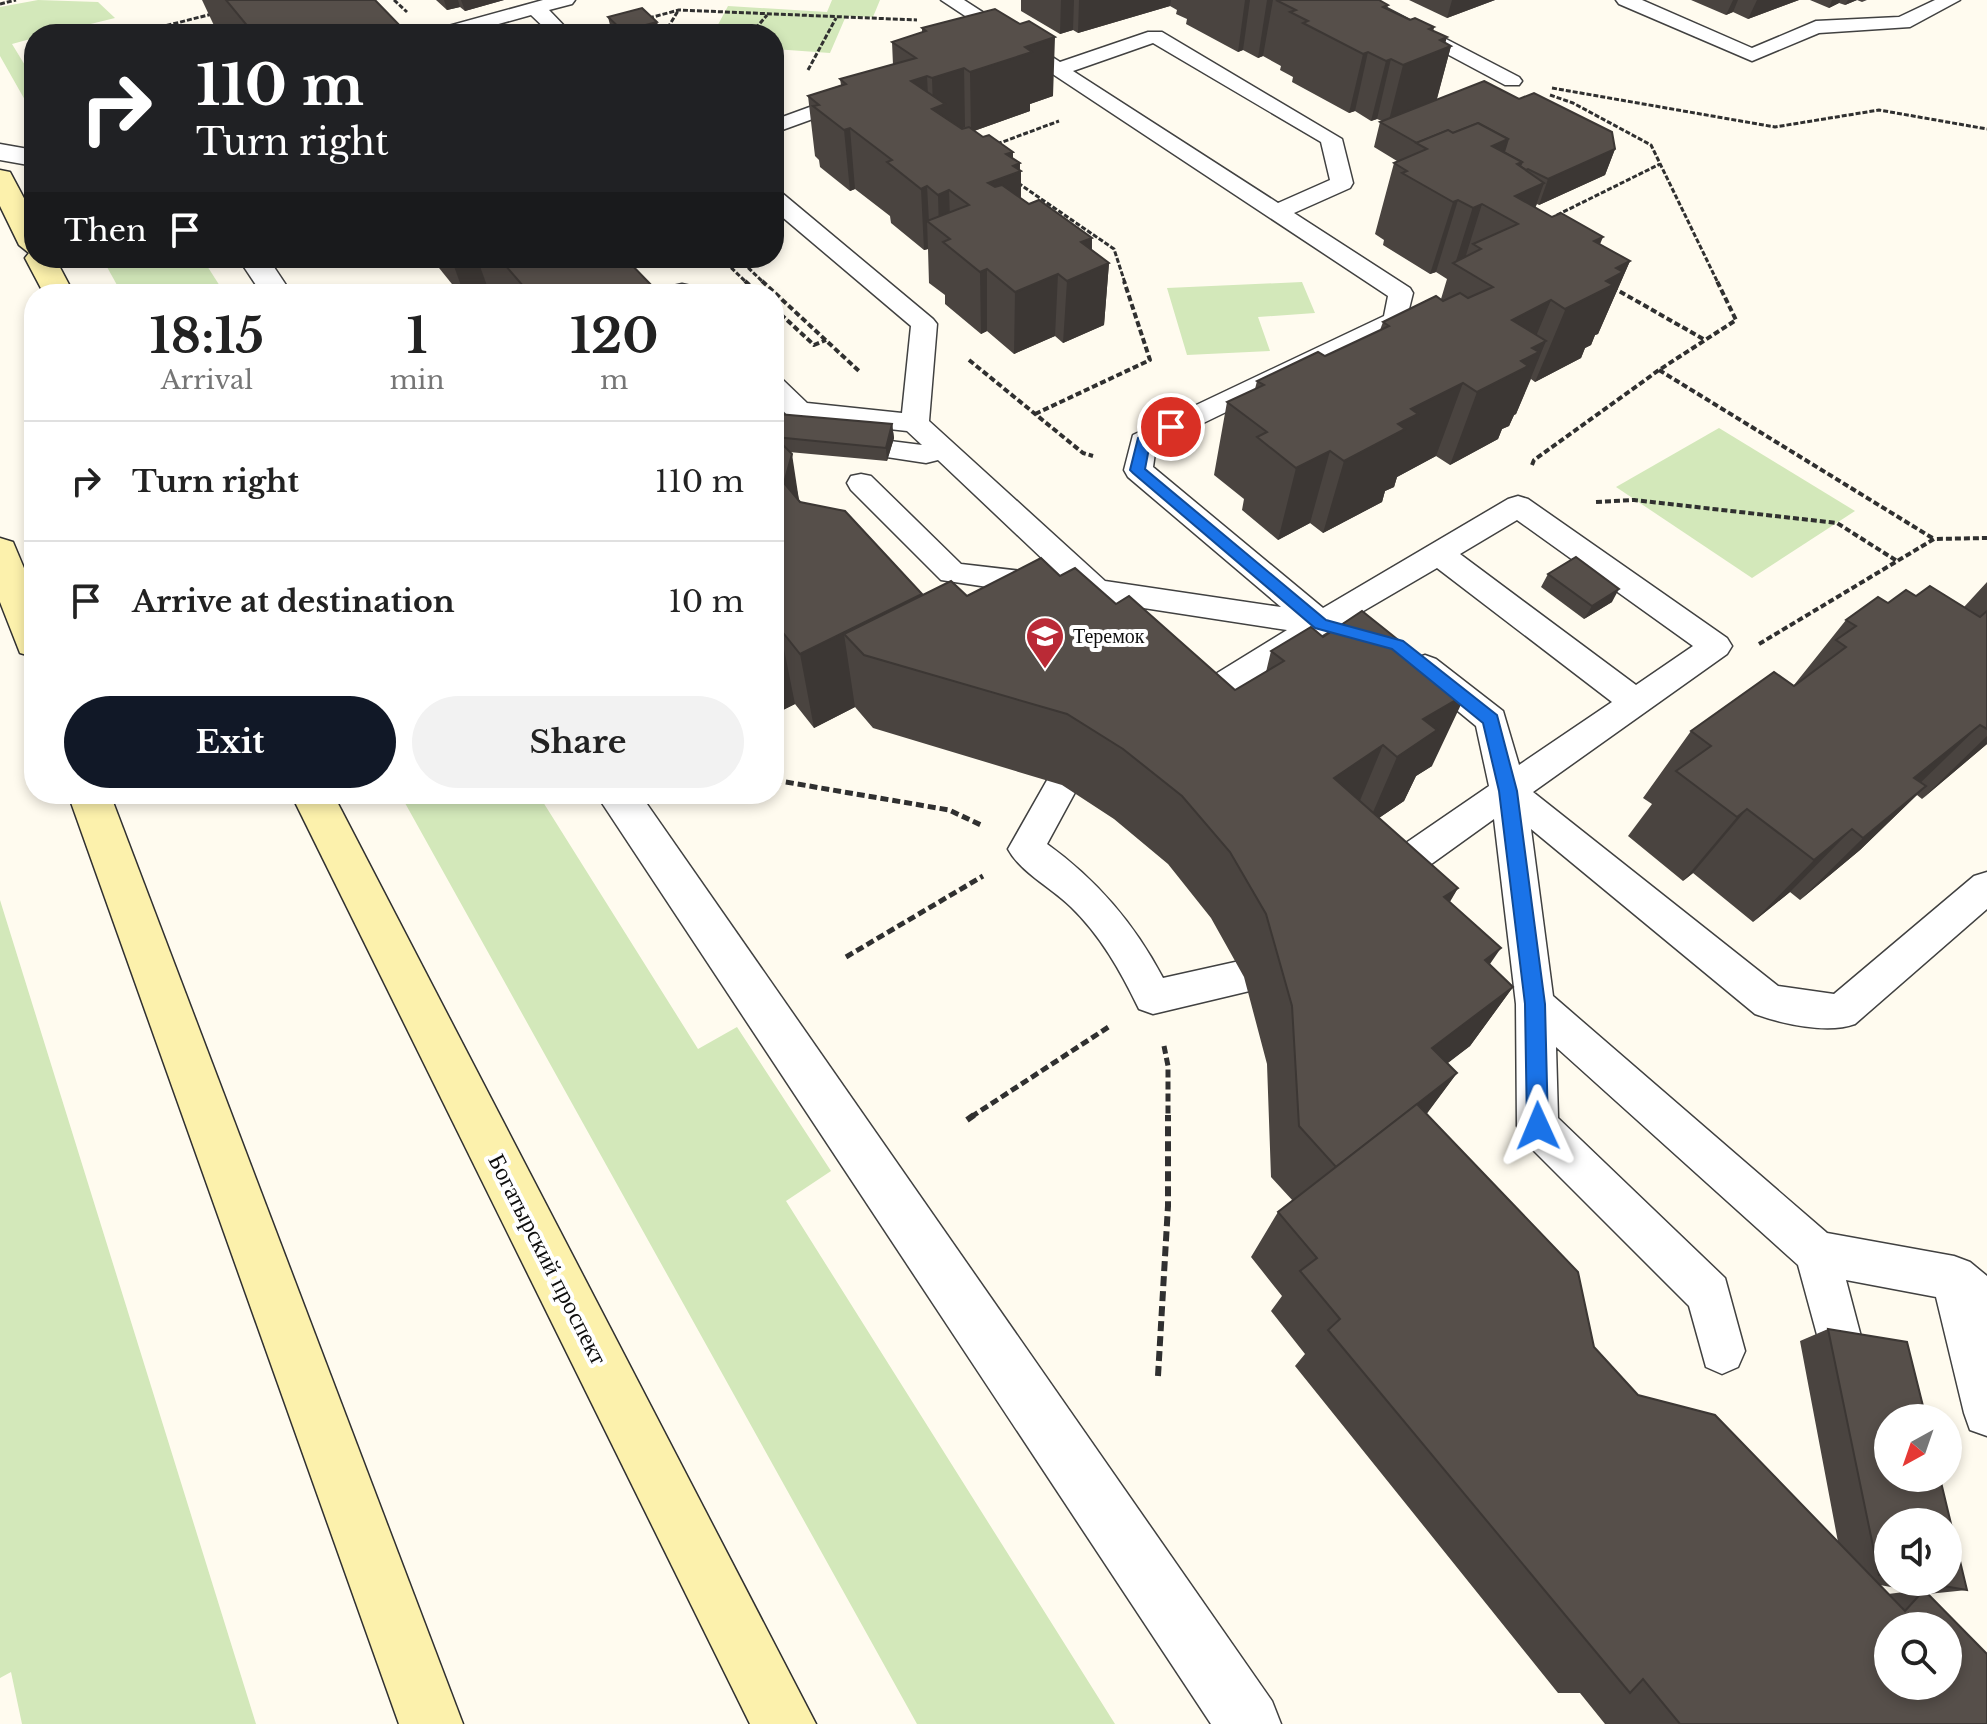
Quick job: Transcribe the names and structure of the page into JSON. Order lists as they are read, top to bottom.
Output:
{
  "streets": {
    "main road": ["Богатырский проспект"]
  },
  "places": {
    "school or university": ["Теремок"]
  },
  "north": "bottom left",
  "page": {
    "turn": ["110 m", "Turn right"],
    "then": "Then",
    "eta": [
      "18:15",
      "Arrival",
      "1",
      "min",
      "120",
      "m"
    ],
    "list": [
      {
        "name": "Turn right",
        "value": "110 m"
      },
      {
        "name": "Arrive at destination",
        "value": "10 m"
      }
    ],
    "buttons": ["Exit", "Share"]
  }
}
